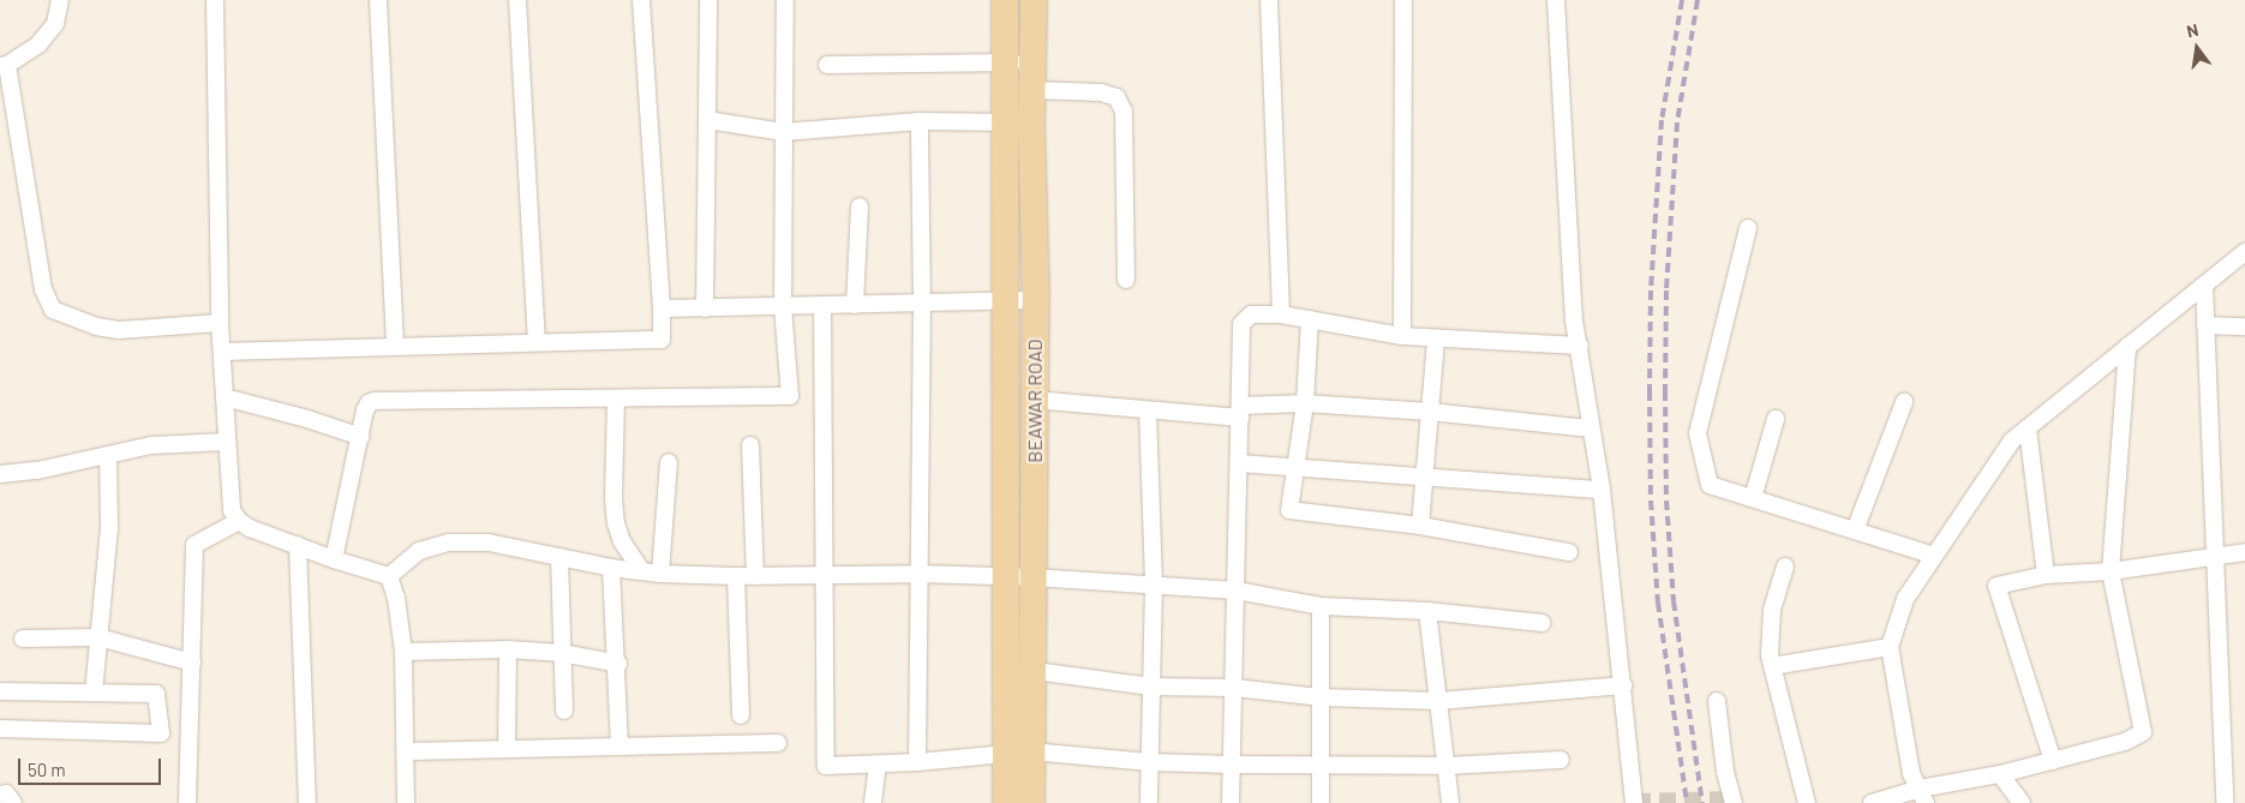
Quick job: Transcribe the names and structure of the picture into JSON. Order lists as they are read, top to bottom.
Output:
{
  "streets": {
    "main road": ["BEAWAR ROAD"]
  },
  "scale_bar": "50 m",
  "north": "top"
}
